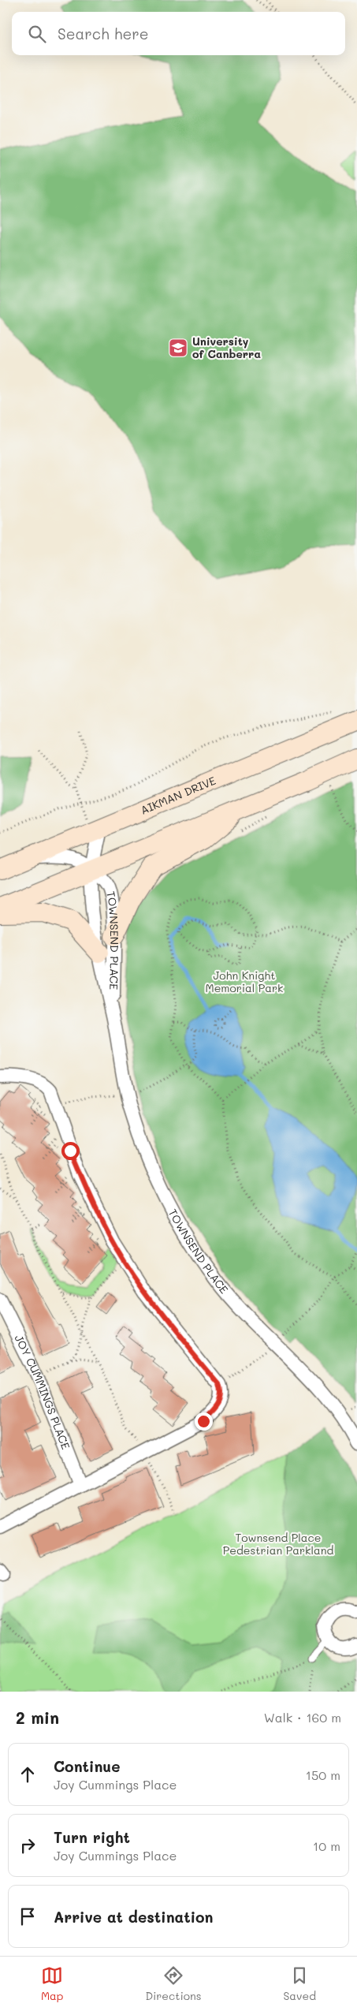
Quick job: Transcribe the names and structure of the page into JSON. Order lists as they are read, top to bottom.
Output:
{
  "streets": {
    "main road": ["AIKMAN DRIVE"],
    "street": ["TOWNSEND PLACE", "JOY CUMMINGS PLACE"]
  },
  "crossings": [
    ["AIKMAN DRIVE", "TOWNSEND PLACE"]
  ],
  "parks": ["John Knight Memorial Park", "Townsend Place Pedestrian Parkland"],
  "places": {
    "school or university": ["University of Canberra"]
  },
  "page": {
    "search": "Search here",
    "heading": ["2 min", "Walk · 160 m"],
    "list": [
      ["Continue", "Joy Cummings Place", "150 m"],
      ["Turn right", "Joy Cummings Place", "10 m"],
      "Arrive at destination"
    ],
    "nav": ["Map", "Directions", "Saved"]
  }
}
